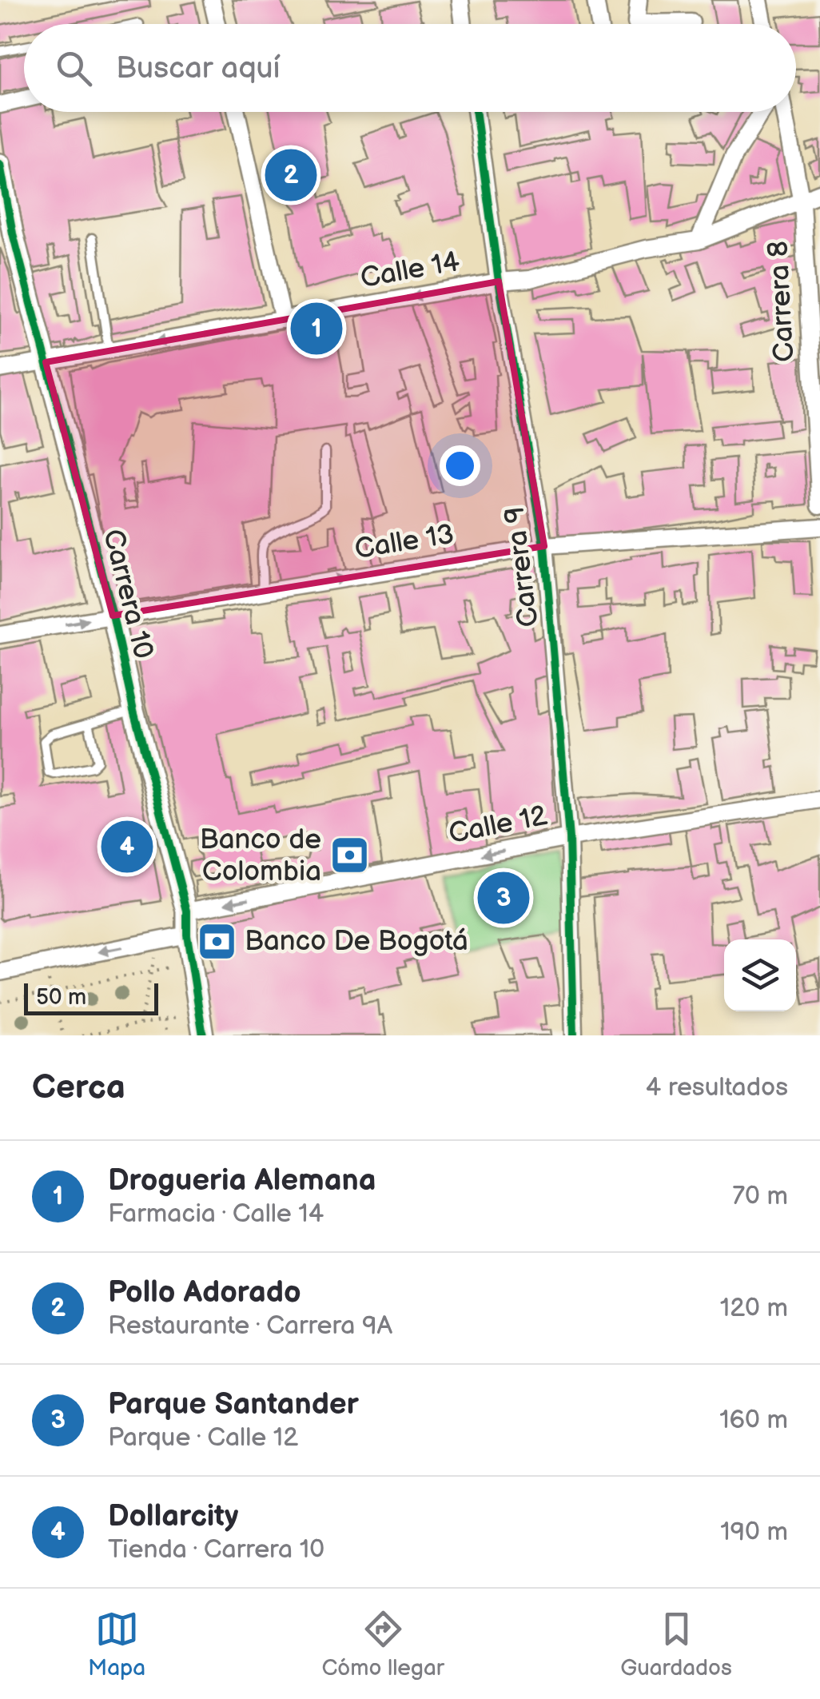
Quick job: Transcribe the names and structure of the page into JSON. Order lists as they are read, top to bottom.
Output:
{
  "streets": {
    "street": [
      "Calle 14",
      "Carrera 8",
      "Calle 13",
      "Carrera 9",
      "Carrera 10",
      "Calle 12"
    ]
  },
  "crossings": [
    ["Calle 14", "Carrera 8"],
    ["Calle 14", "Carrera 9"],
    ["Calle 14", "Carrera 10"],
    ["Calle 13", "Carrera 9"],
    ["Calle 13", "Carrera 10"],
    ["Carrera 9", "Calle 12"],
    ["Carrera 10", "Calle 12"]
  ],
  "one_way": ["Calle 14", "Calle 13", "Calle 12"],
  "places": {
    "bank": ["Banco de Colombia", "Banco De Bogotá"]
  },
  "scale_bar": "50 m",
  "page": {
    "search": "Buscar aquí",
    "pins": [
      "2",
      "1",
      "4",
      "3"
    ],
    "scale": "50 m",
    "heading": ["Cerca", "4 resultados"],
    "list": [
      {
        "mark": "1",
        "name": "Drogueria Alemana",
        "note": "Farmacia · Calle 14",
        "value": "70 m"
      },
      {
        "mark": "2",
        "name": "Pollo Adorado",
        "note": "Restaurante · Carrera 9A",
        "value": "120 m"
      },
      {
        "mark": "3",
        "name": "Parque Santander",
        "note": "Parque · Calle 12",
        "value": "160 m"
      },
      {
        "mark": "4",
        "name": "Dollarcity",
        "note": "Tienda · Carrera 10",
        "value": "190 m"
      }
    ],
    "nav": ["Mapa", "Cómo llegar", "Guardados"]
  }
}
